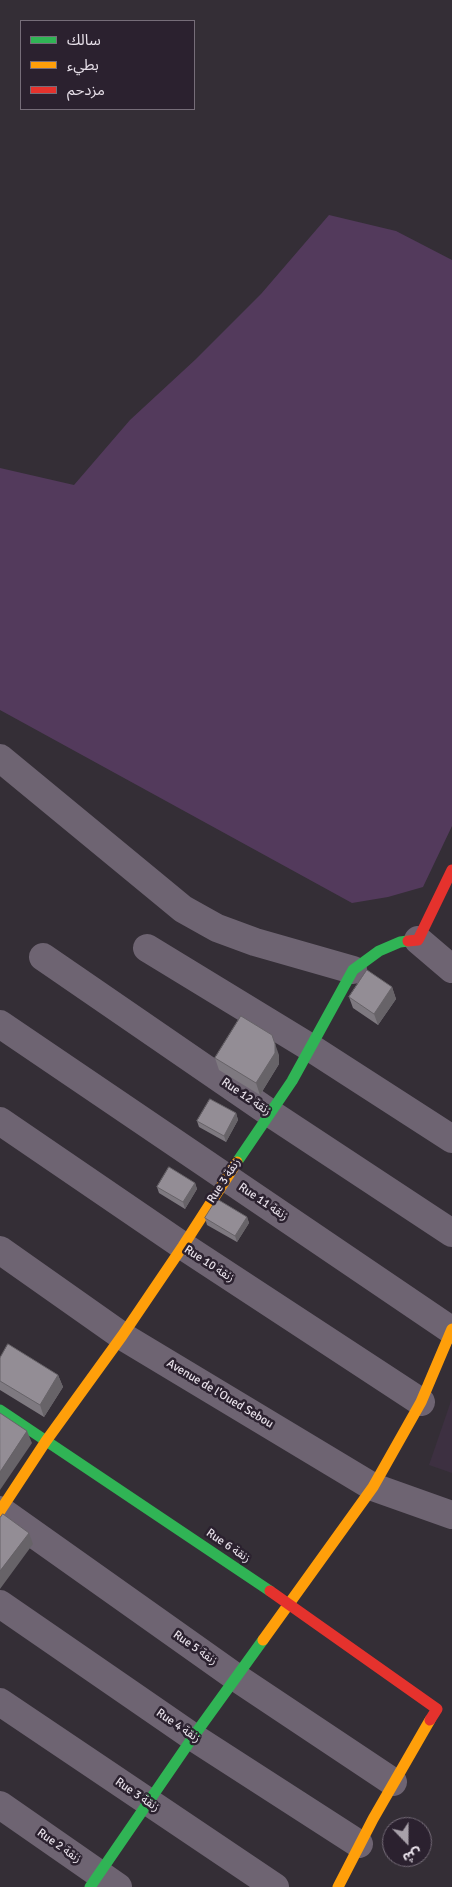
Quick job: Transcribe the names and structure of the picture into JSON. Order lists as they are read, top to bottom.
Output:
{
  "streets": {
    "street": [
      "Rue 12 زنقة",
      "Rue 3 زنقة",
      "Rue 11 زنقة",
      "Rue 10 زنقة",
      "Avenue de l'Oued Sebou",
      "Rue 6 زنقة",
      "Rue 5 زنقة",
      "Rue 4 زنقة",
      "Rue 2 زنقة"
    ]
  },
  "crossings": [
    ["Rue 12 زنقة", "Rue 3 زنقة"],
    ["Rue 3 زنقة", "Rue 11 زنقة"],
    ["Rue 3 زنقة", "Rue 10 زنقة"],
    ["Rue 3 زنقة", "Avenue de l'Oued Sebou"],
    ["Rue 3 زنقة", "Rue 6 زنقة"],
    ["Rue 3 زنقة", "Rue 5 زنقة"],
    ["Rue 6 زنقة", "Rue 5 زنقة"]
  ],
  "legend": ["سالك", "بطيء", "مزدحم"],
  "north": "bottom"
}
